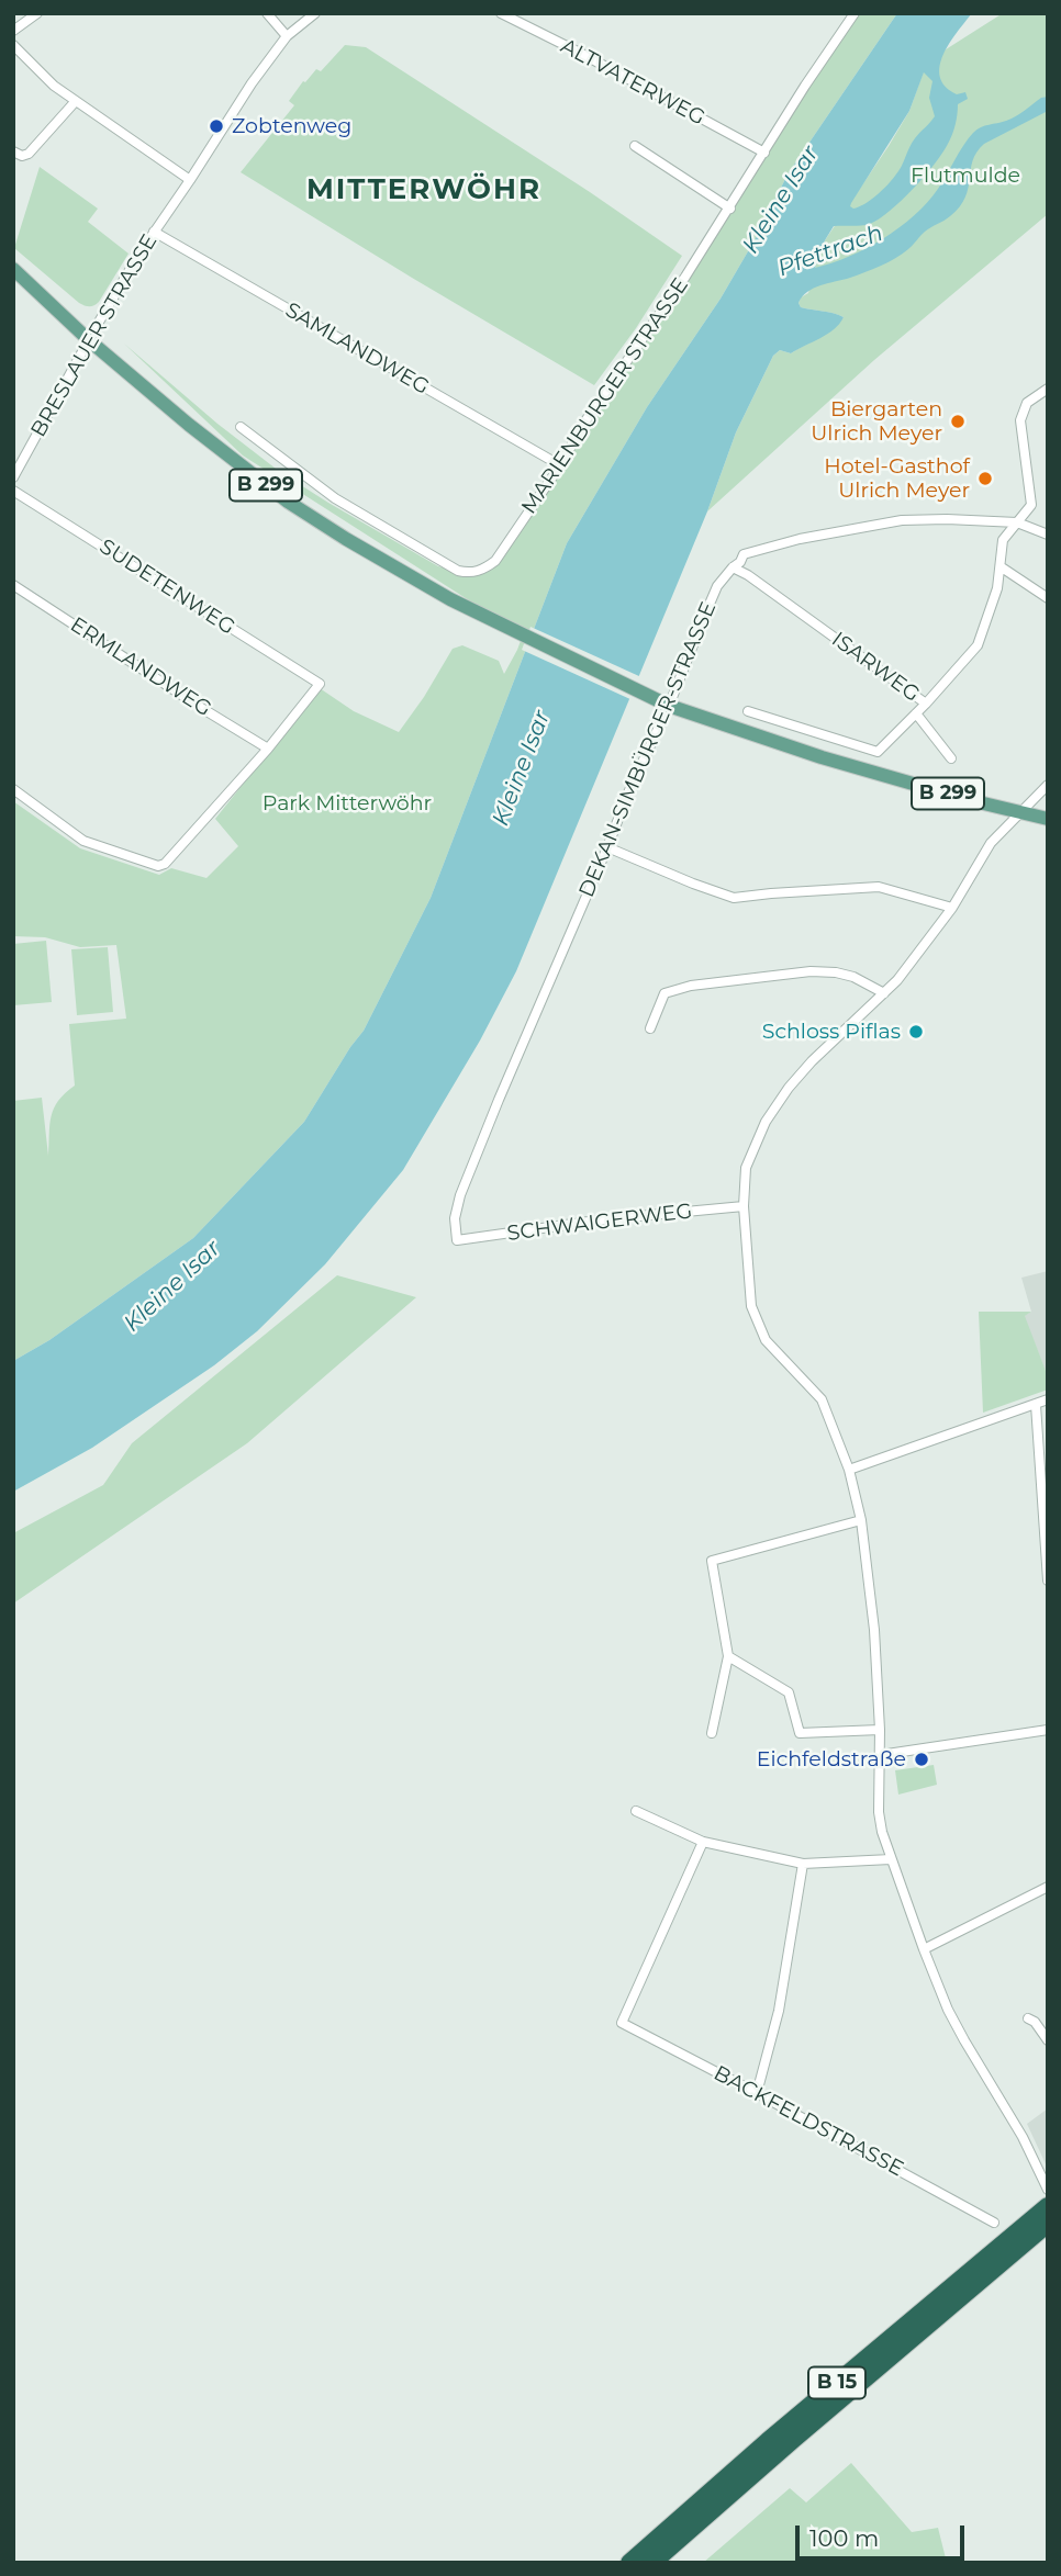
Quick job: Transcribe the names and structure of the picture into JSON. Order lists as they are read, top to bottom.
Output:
{
  "streets": {
    "highway": ["B 15"],
    "main road": ["B 299"],
    "street": [
      "ALTVATERWEG",
      "BRESLAUER STRASSE",
      "SAMLANDWEG",
      "MARIENBURGER STRASSE",
      "SUDETENWEG",
      "ERMLANDWEG",
      "ISARWEG",
      "DEKAN-SIMBÜRGER-STRASSE",
      "SCHWAIGERWEG",
      "BACKFELDSTRASSE"
    ]
  },
  "crossings": [
    ["ALTVATERWEG", "MARIENBURGER STRASSE"],
    ["BRESLAUER STRASSE", "SAMLANDWEG"],
    ["BRESLAUER STRASSE", "B 299"],
    ["SAMLANDWEG", "MARIENBURGER STRASSE"],
    ["B 299", "DEKAN-SIMBÜRGER-STRASSE"],
    ["SUDETENWEG", "ERMLANDWEG"],
    ["ISARWEG", "DEKAN-SIMBÜRGER-STRASSE"],
    ["DEKAN-SIMBÜRGER-STRASSE", "SCHWAIGERWEG"]
  ],
  "districts": ["MITTERWÖHR"],
  "water": ["Kleine Isar", "Pfettrach"],
  "parks": ["Flutmulde", "Park Mitterwöhr"],
  "places": [
    "Zobtenweg",
    "Biergarten Ulrich Meyer",
    "Hotel-Gasthof Ulrich Meyer",
    "Schloss Piflas",
    "Eichfeldstraße"
  ],
  "scale_bar": "100 m"
}
